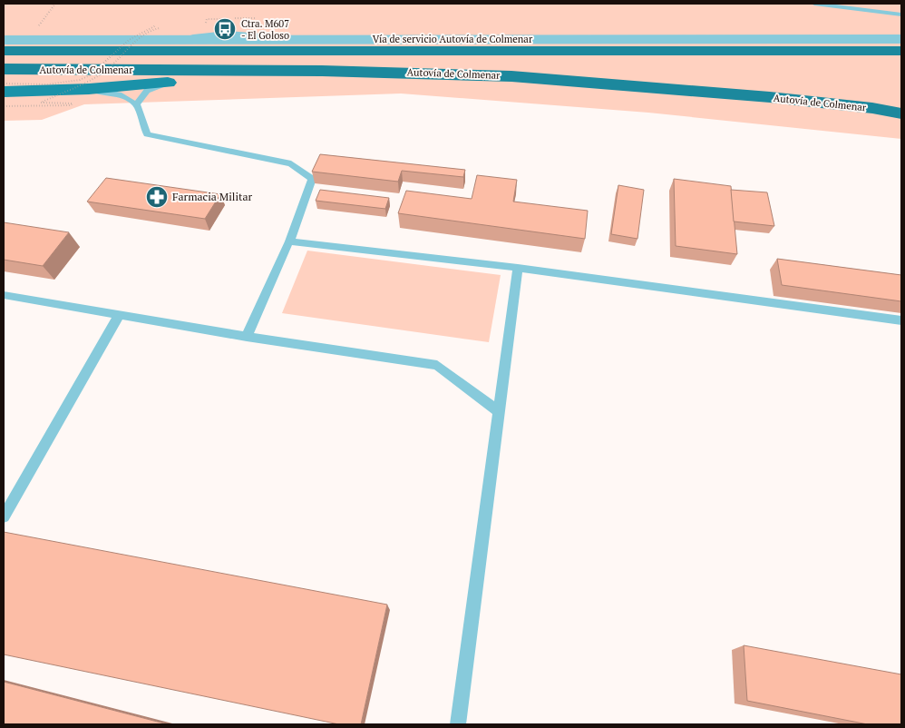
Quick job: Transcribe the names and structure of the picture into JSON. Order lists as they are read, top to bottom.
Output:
{
  "streets": {
    "highway": ["Autovía de Colmenar"],
    "street": ["Vía de servicio Autovía de Colmenar"]
  },
  "places": {
    "bus stop": ["Ctra. M607 - El Goloso"],
    "pharmacy": ["Farmacia Militar"]
  }
}
